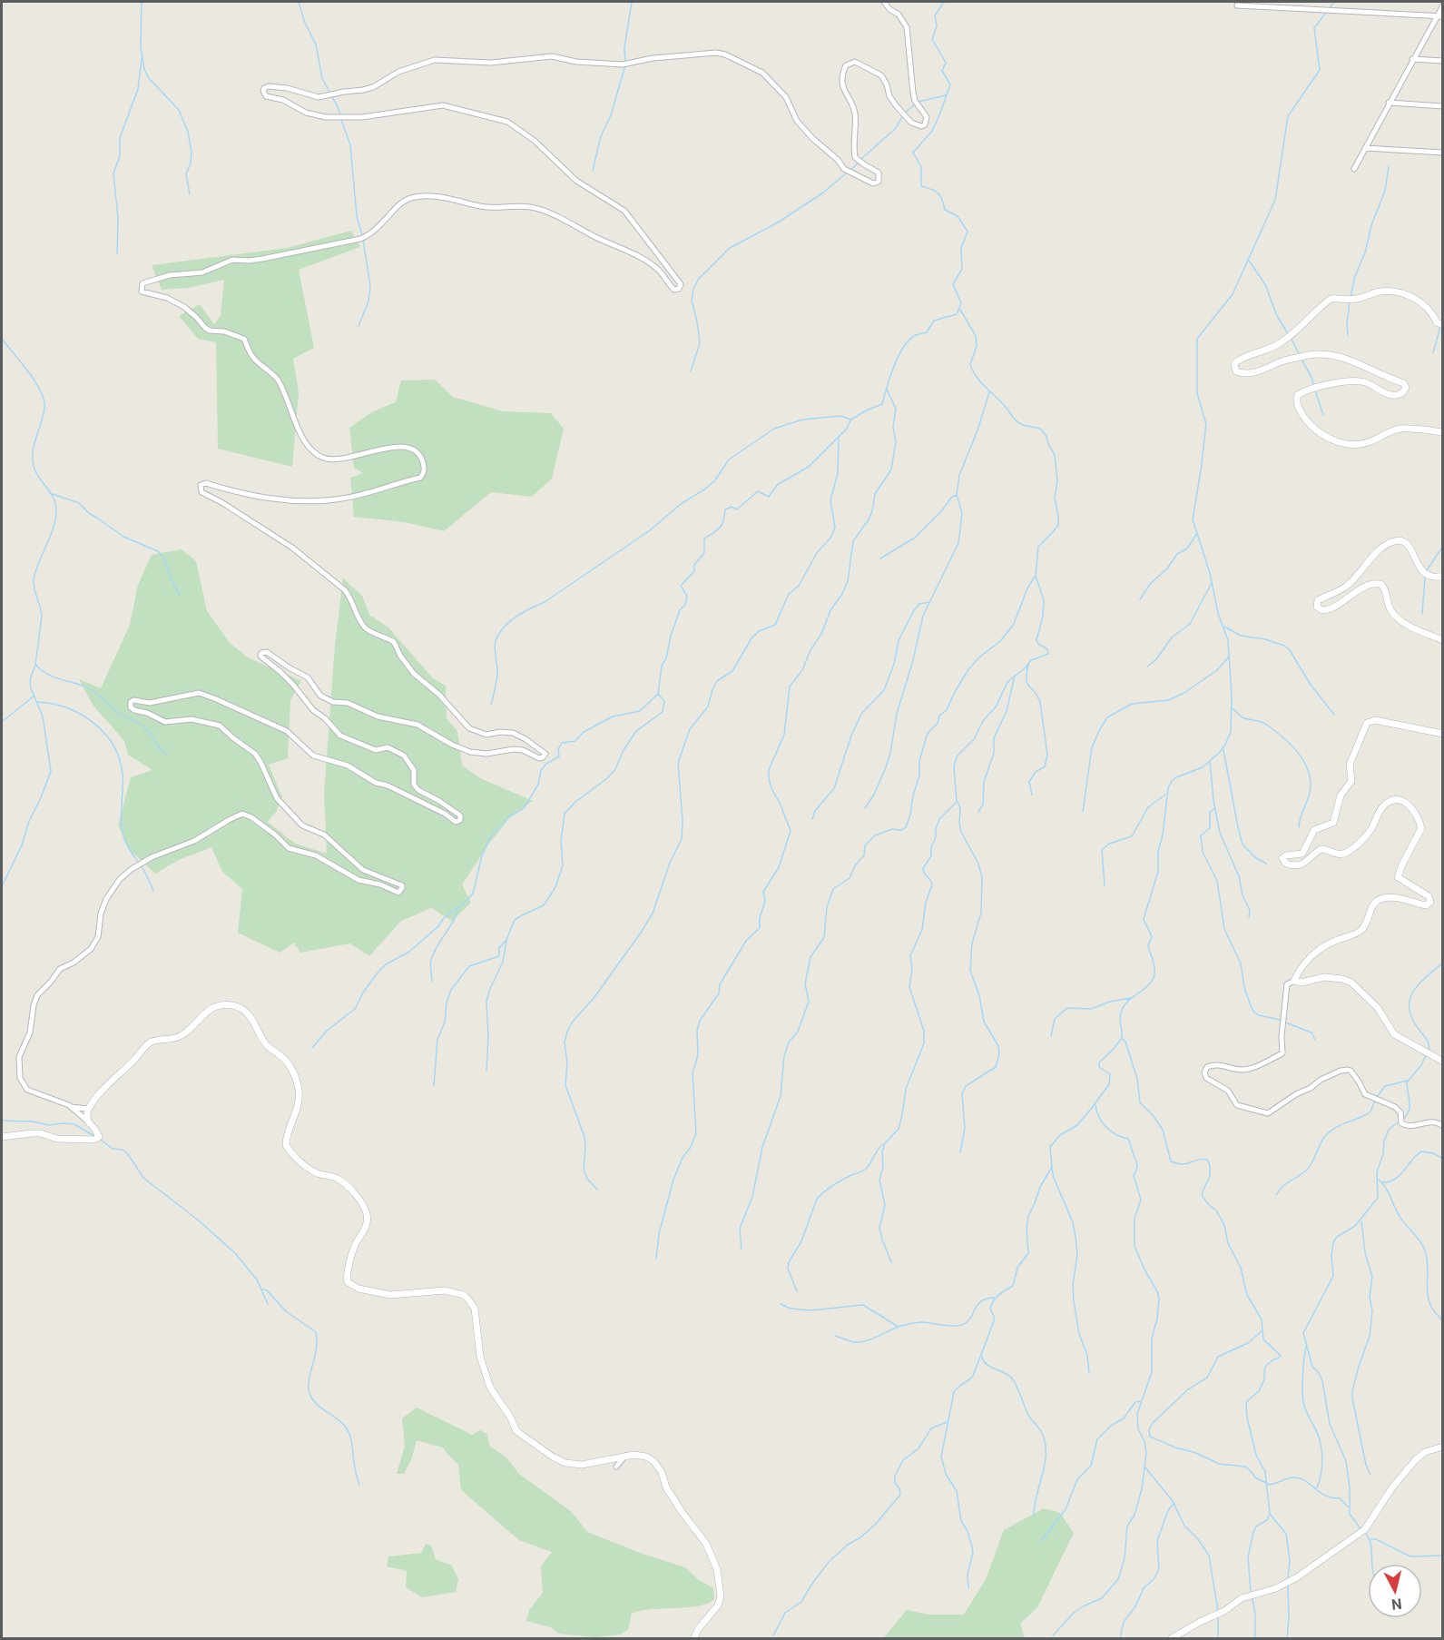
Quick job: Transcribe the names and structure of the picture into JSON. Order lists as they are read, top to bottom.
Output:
{
  "north": "bottom"
}
